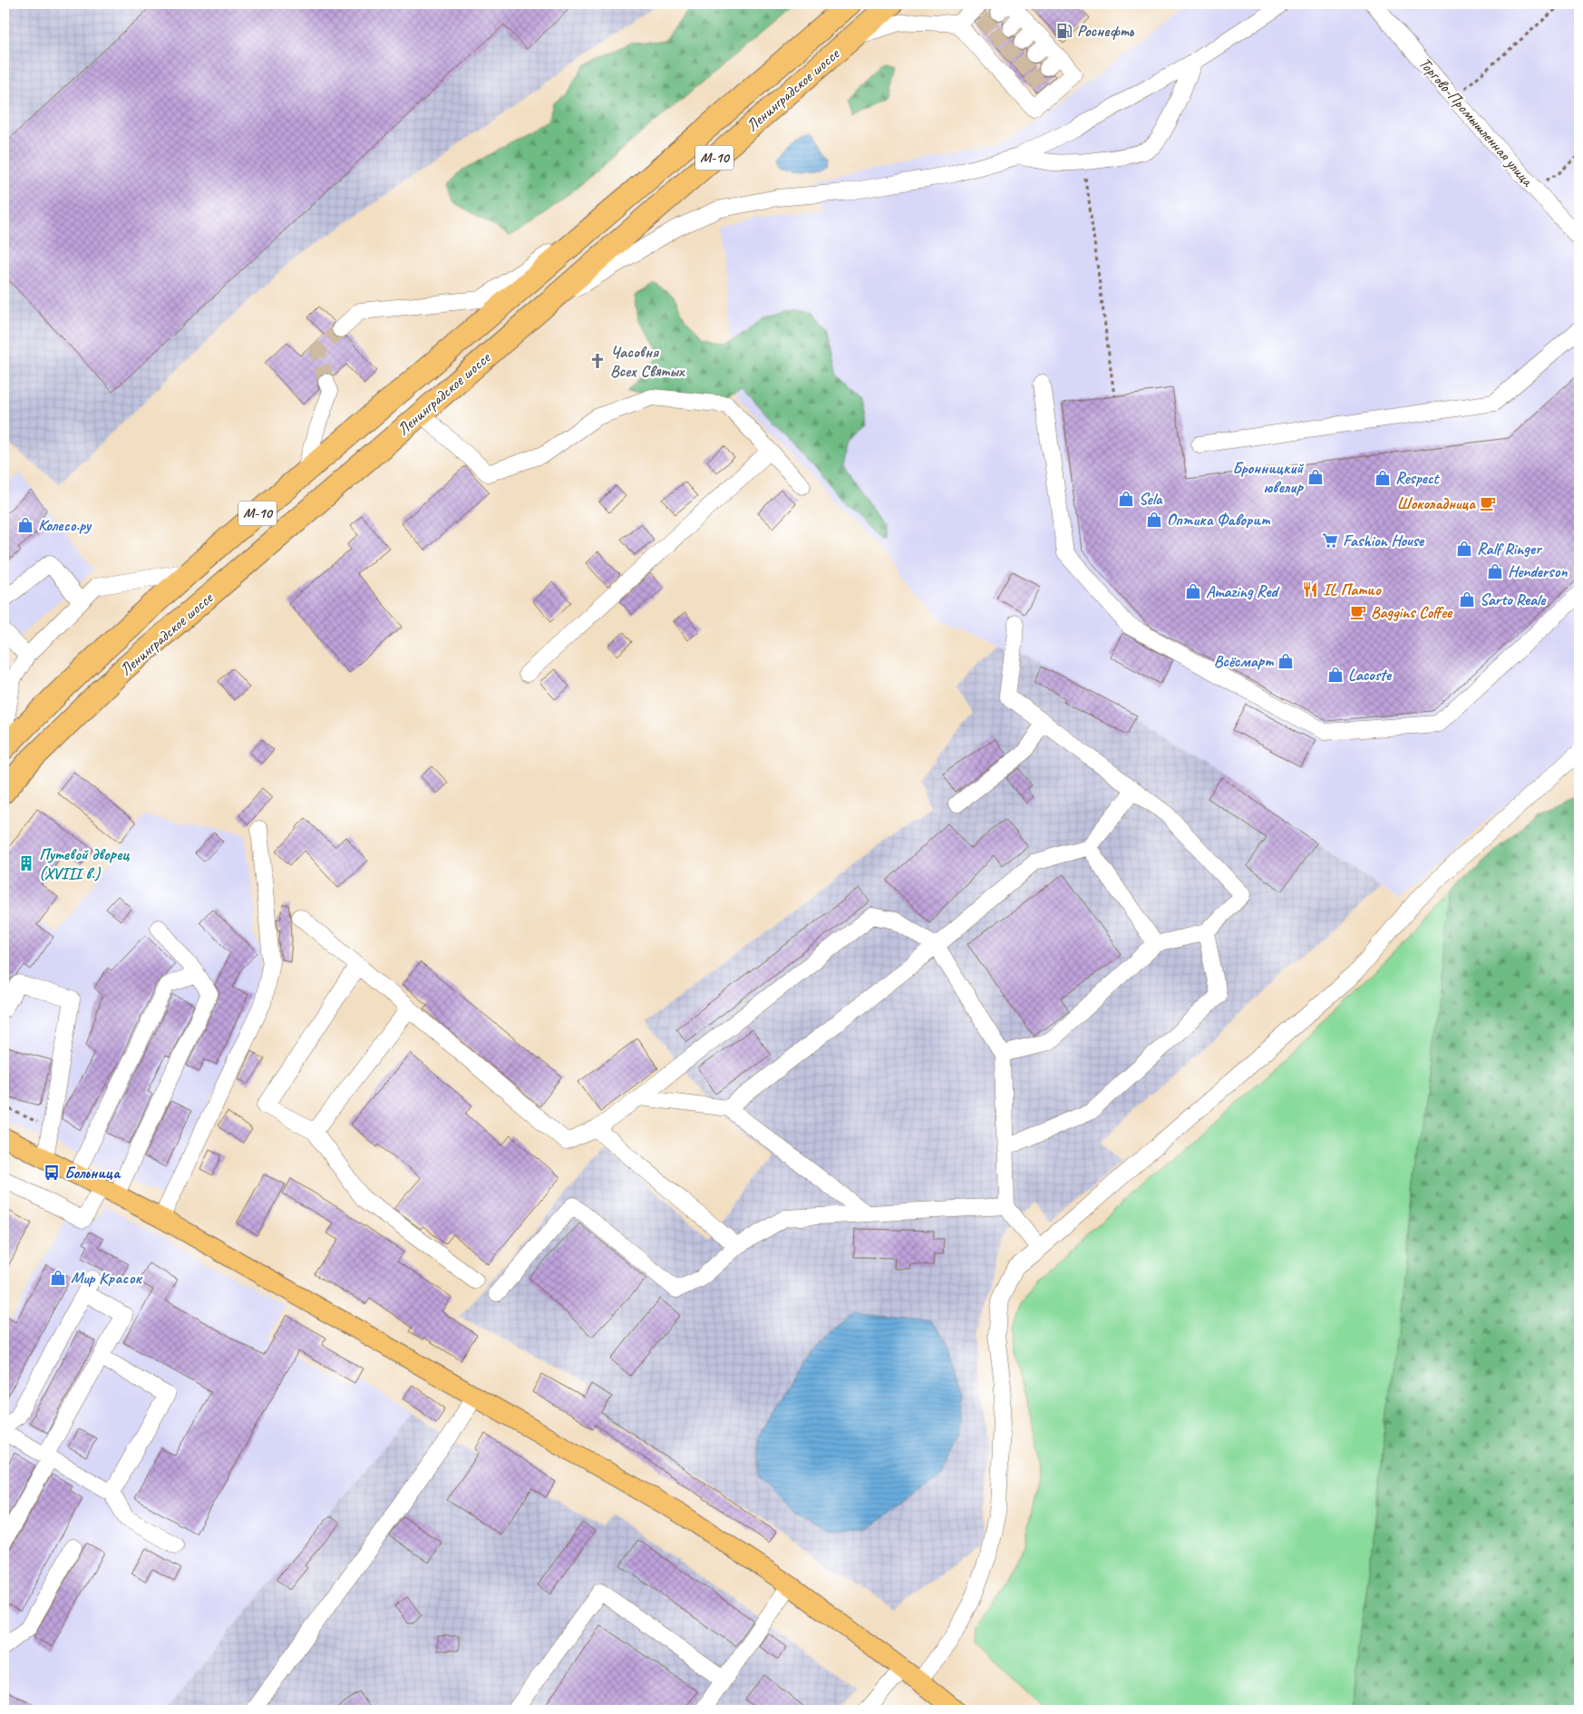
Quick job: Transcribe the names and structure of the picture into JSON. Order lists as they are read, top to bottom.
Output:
{
  "streets": {
    "highway": ["Ленинградское шоссе", "М-10"],
    "street": ["Торгово-Промышленная улица"]
  },
  "places": {
    "fuel station": ["Роснефть"],
    "church": ["Часовня Всех Святых"],
    "shop": [
      "Бронницкий ювелир",
      "Respect",
      "Sela",
      "Оптика Фаворит",
      "Колесо.ру",
      "Ralf Ringer",
      "Henderson",
      "Amazing Red",
      "Sarto Reale",
      "Всёсмарт",
      "Lacoste",
      "Мир Красок"
    ],
    "cafe": ["Шоколадница", "Baggins Coffee"],
    "supermarket": ["Fashion House"],
    "restaurant": ["IL Патио"],
    "building": ["Путевой дворец (XVIII в.)"],
    "bus stop": ["Больница"]
  }
}
